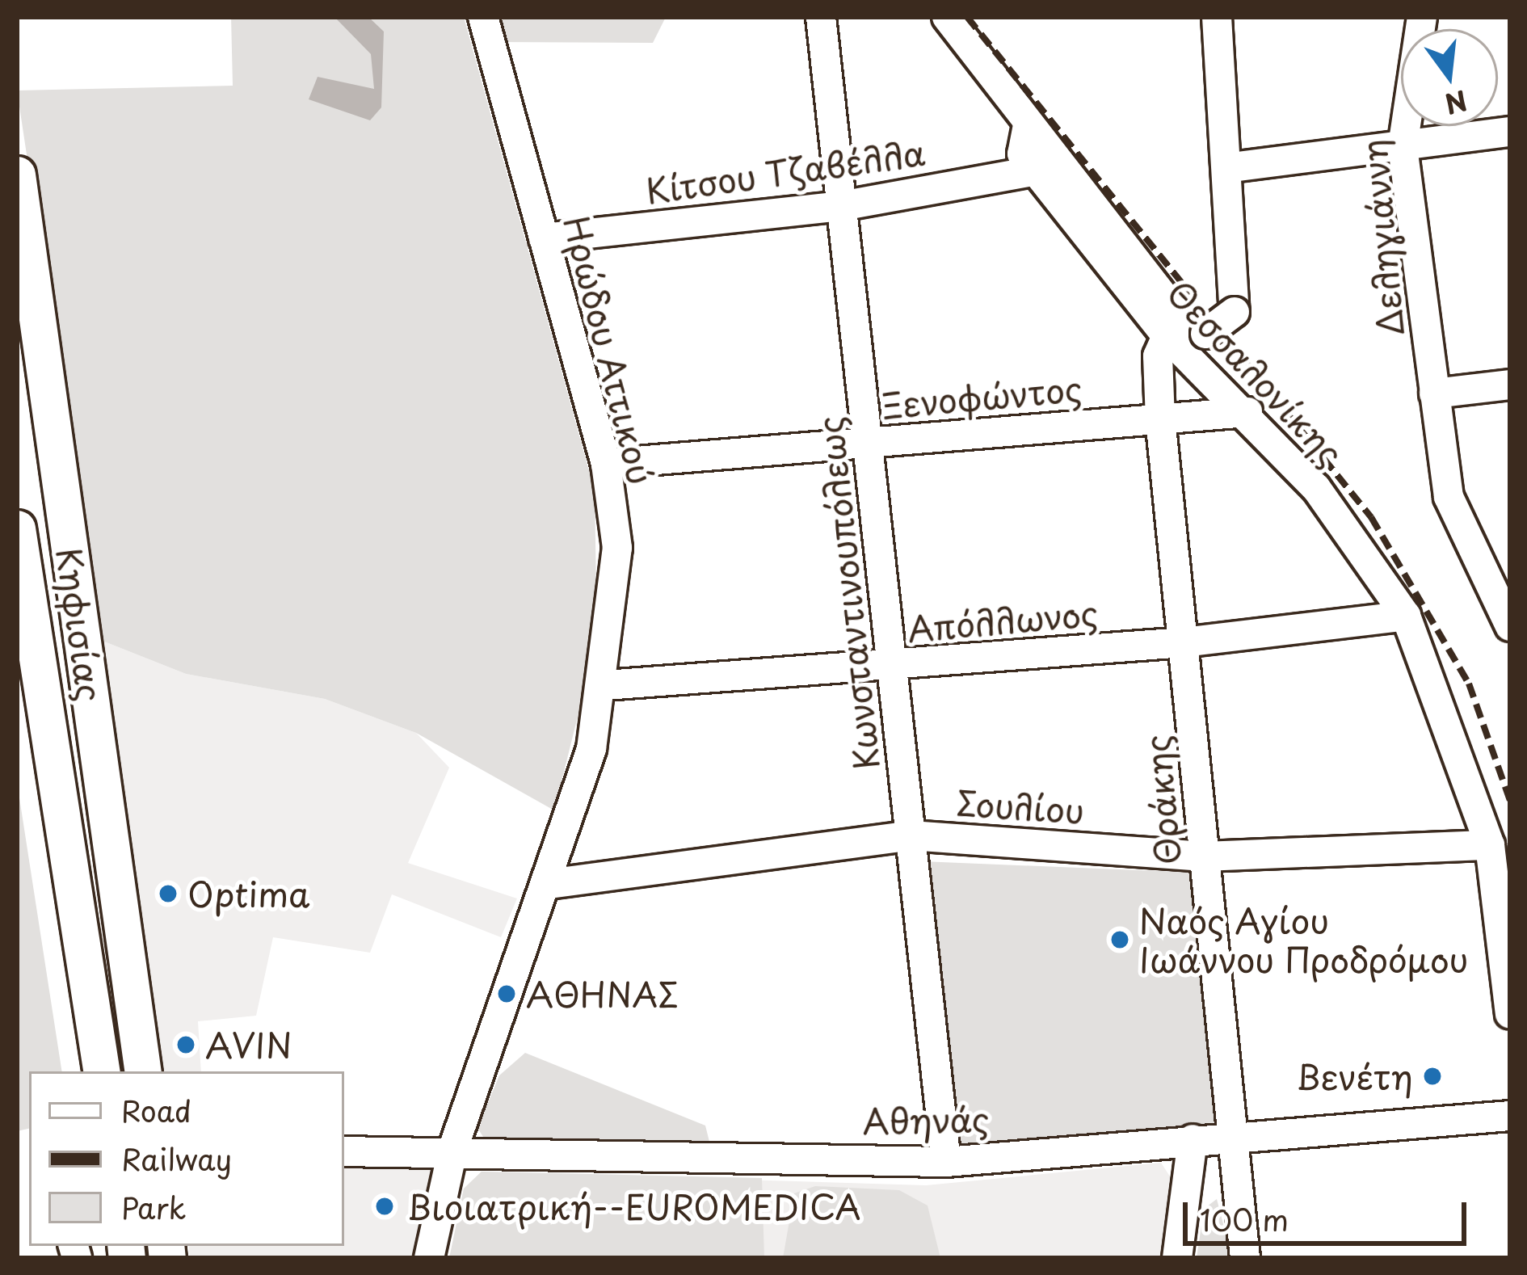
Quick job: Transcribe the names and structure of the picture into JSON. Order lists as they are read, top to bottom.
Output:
{
  "streets": {
    "main road": ["Κηφισίας"],
    "street": [
      "Κίτσου Τζαβέλλα",
      "Δεληγιάννη",
      "Ηρώδου Αττικού",
      "Θεσσαλονίκης",
      "Ξενοφώντος",
      "Κωνσταντινουπόλεως",
      "Απόλλωνος",
      "Θράκης",
      "Σουλίου",
      "Αθηνάς"
    ]
  },
  "crossings": [
    ["Κίτσου Τζαβέλλα", "Ηρώδου Αττικού"],
    ["Κίτσου Τζαβέλλα", "Θεσσαλονίκης"],
    ["Κίτσου Τζαβέλλα", "Κωνσταντινουπόλεως"],
    ["Ηρώδου Αττικού", "Ξενοφώντος"],
    ["Ηρώδου Αττικού", "Απόλλωνος"],
    ["Ηρώδου Αττικού", "Σουλίου"],
    ["Ηρώδου Αττικού", "Αθηνάς"],
    ["Θεσσαλονίκης", "Ξενοφώντος"],
    ["Θεσσαλονίκης", "Απόλλωνος"],
    ["Θεσσαλονίκης", "Θράκης"],
    ["Θεσσαλονίκης", "Σουλίου"],
    ["Ξενοφώντος", "Κωνσταντινουπόλεως"],
    ["Ξενοφώντος", "Θράκης"],
    ["Κωνσταντινουπόλεως", "Απόλλωνος"],
    ["Κωνσταντινουπόλεως", "Σουλίου"],
    ["Κωνσταντινουπόλεως", "Αθηνάς"],
    ["Απόλλωνος", "Θράκης"],
    ["Θράκης", "Σουλίου"],
    ["Θράκης", "Αθηνάς"]
  ],
  "places": [
    "Optima",
    "Ναός Αγίου Ιωάννου Προδρόμου",
    "ΑΘΗΝΑΣ",
    "AVIN",
    "Βενέτη",
    "Βιοιατρική--EUROMEDICA"
  ],
  "legend": ["Road", "Railway", "Park"],
  "scale_bar": "100 m",
  "north": "bottom"
}
